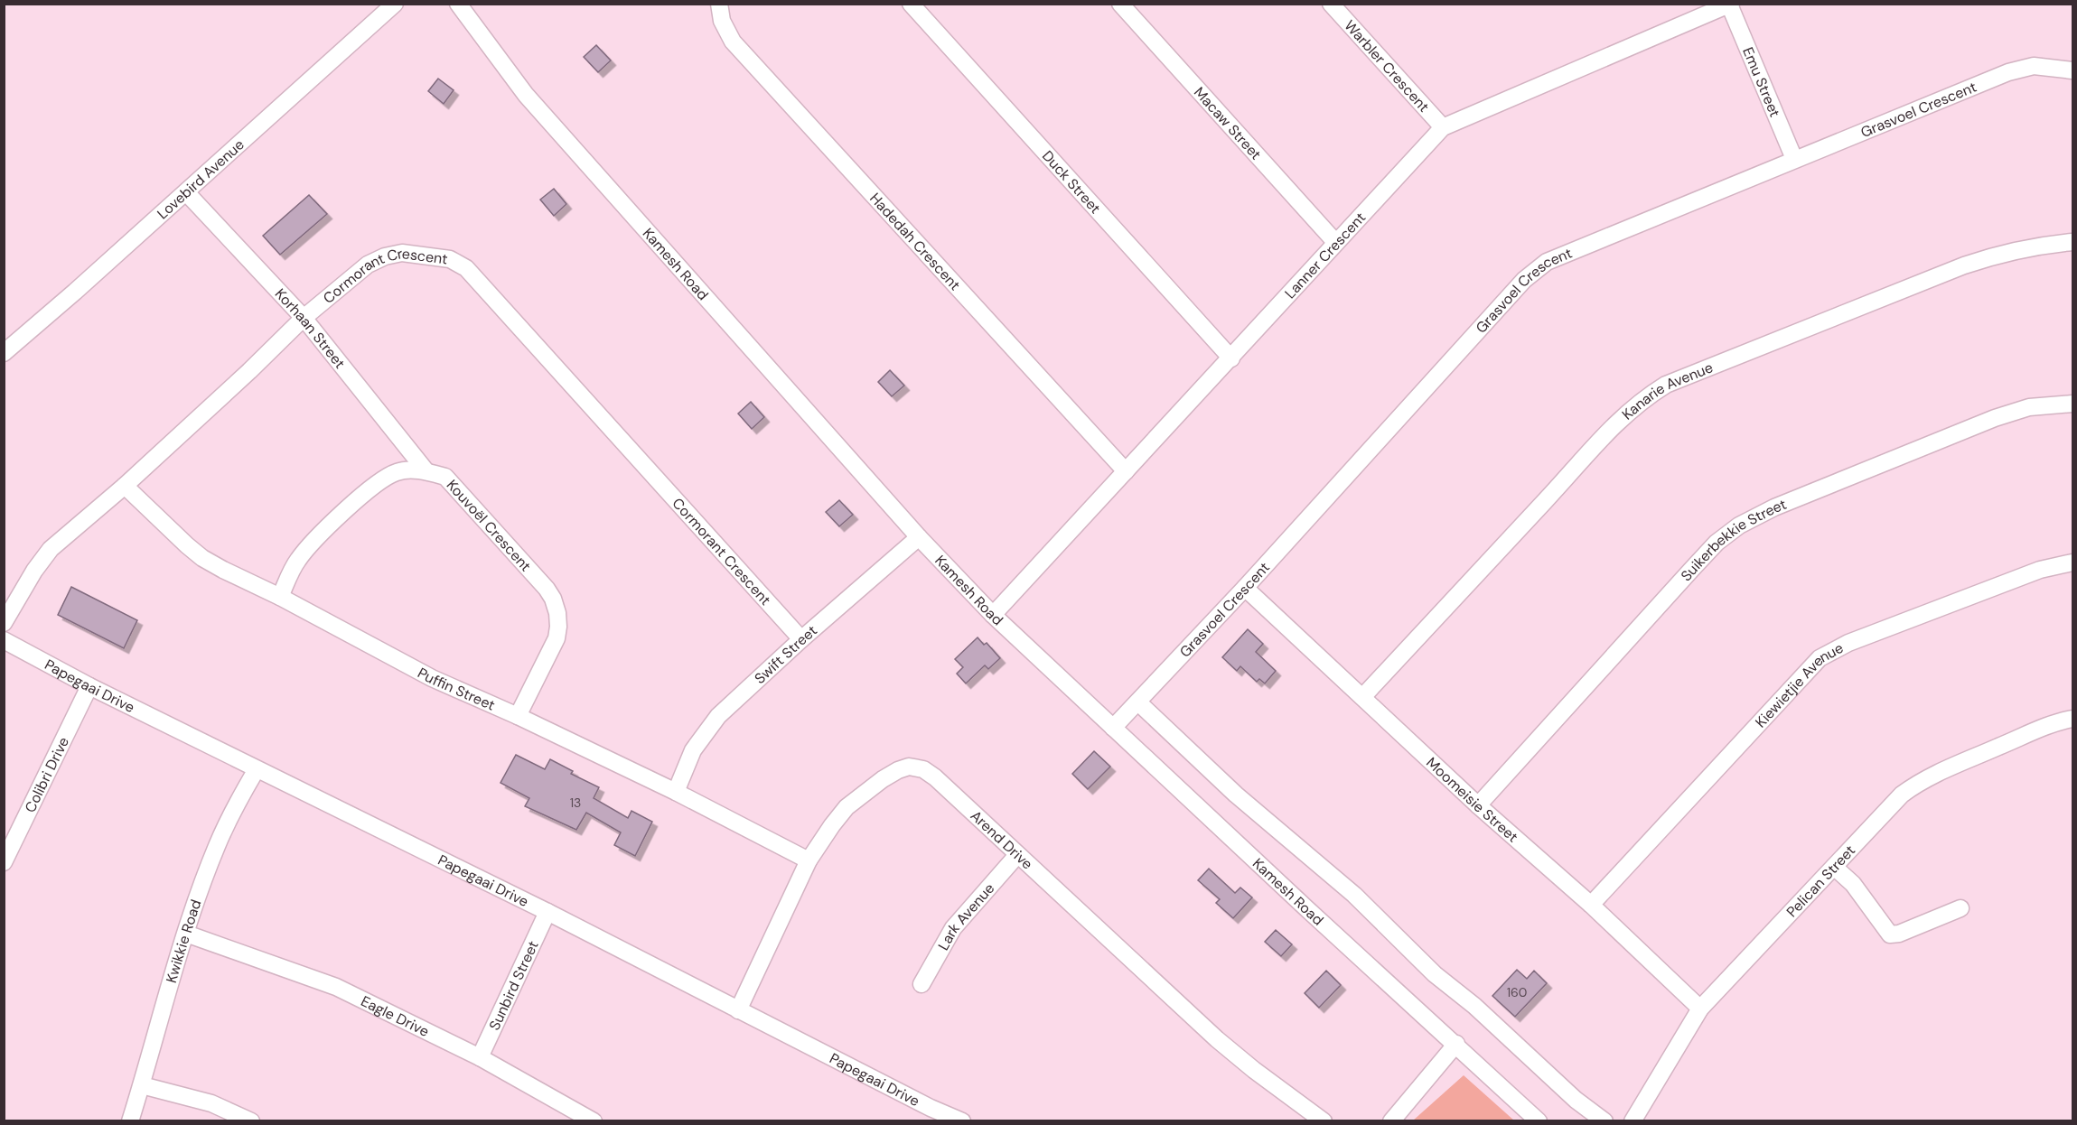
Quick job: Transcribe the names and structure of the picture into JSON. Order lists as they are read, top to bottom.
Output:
{
  "streets": {
    "street": [
      "Warbler Crescent",
      "Emu Street",
      "Grasvoel Crescent",
      "Macaw Street",
      "Lovebird Avenue",
      "Duck Street",
      "Hadedah Crescent",
      "Lanner Crescent",
      "Kamesh Road",
      "Cormorant Crescent",
      "Korhaan Street",
      "Kanarie Avenue",
      "Kouvoël Crescent",
      "Suikerbekkie Street",
      "Swift Street",
      "Papegaai Drive",
      "Kiewietjie Avenue",
      "Puffin Street",
      "Colibri Drive",
      "Moomeisie Street",
      "Arend Drive",
      "Pelican Street",
      "Lark Avenue",
      "Kwikkie Road",
      "Sunbird Street",
      "Eagle Drive"
    ]
  },
  "crossings": [
    ["Warbler Crescent", "Lanner Crescent"],
    ["Emu Street", "Grasvoel Crescent"],
    ["Emu Street", "Lanner Crescent"],
    ["Grasvoel Crescent", "Kamesh Road"],
    ["Grasvoel Crescent", "Moomeisie Street"],
    ["Macaw Street", "Lanner Crescent"],
    ["Lovebird Avenue", "Korhaan Street"],
    ["Duck Street", "Lanner Crescent"],
    ["Hadedah Crescent", "Lanner Crescent"],
    ["Lanner Crescent", "Kamesh Road"],
    ["Kamesh Road", "Swift Street"],
    ["Cormorant Crescent", "Korhaan Street"],
    ["Cormorant Crescent", "Swift Street"],
    ["Cormorant Crescent", "Puffin Street"],
    ["Korhaan Street", "Kouvoël Crescent"],
    ["Kanarie Avenue", "Moomeisie Street"],
    ["Kouvoël Crescent", "Puffin Street"],
    ["Suikerbekkie Street", "Moomeisie Street"],
    ["Swift Street", "Puffin Street"],
    ["Papegaai Drive", "Colibri Drive"],
    ["Papegaai Drive", "Arend Drive"],
    ["Papegaai Drive", "Kwikkie Road"],
    ["Papegaai Drive", "Sunbird Street"],
    ["Kiewietjie Avenue", "Moomeisie Street"],
    ["Puffin Street", "Arend Drive"],
    ["Moomeisie Street", "Pelican Street"],
    ["Arend Drive", "Lark Avenue"],
    ["Kwikkie Road", "Eagle Drive"],
    ["Sunbird Street", "Eagle Drive"]
  ],
  "house_numbers": ["13", "160"]
}
